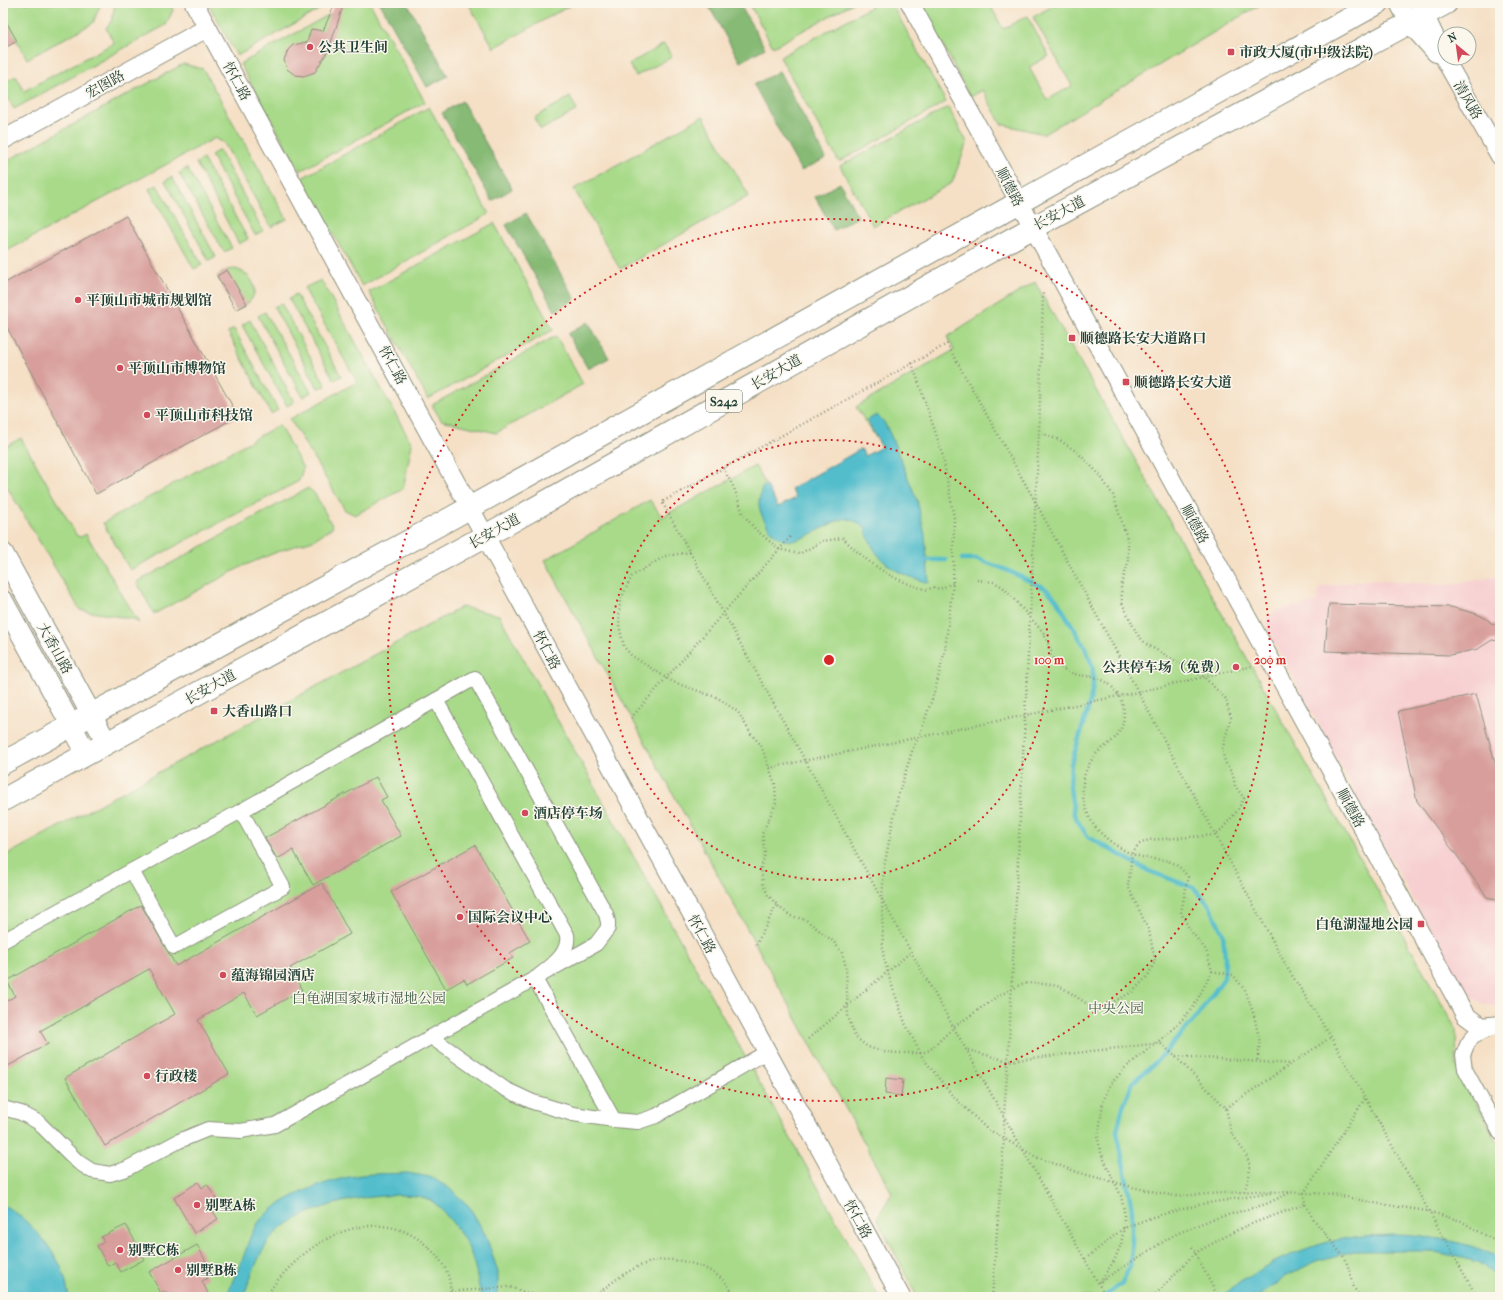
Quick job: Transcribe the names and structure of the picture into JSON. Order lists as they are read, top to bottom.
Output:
{
  "streets": {
    "main road": ["长安大道", "S242", "大香山路"],
    "street": [
      "怀仁路",
      "宏图路",
      "清风路",
      "顺德路"
    ]
  },
  "crossings": [
    ["怀仁路", "宏图路"],
    ["怀仁路", "长安大道"],
    ["清风路", "长安大道"],
    ["顺德路", "长安大道"],
    ["长安大道", "大香山路"]
  ],
  "parks": ["白龟湖国家城市湿地公园", "中央公园"],
  "places": {
    "other": [
      "公共卫生间",
      "平顶山市城市规划馆",
      "平顶山市博物馆",
      "平顶山市科技馆",
      "公共停车场（免费）",
      "酒店停车场",
      "国际会议中心",
      "蕴海锦园酒店",
      "行政楼",
      "别墅A栋",
      "别墅C栋",
      "别墅B栋"
    ],
    "transit": [
      "市政大厦(市中级法院)",
      "顺德路长安大道路口",
      "顺德路长安大道",
      "大香山路口",
      "白龟湖湿地公园"
    ]
  },
  "north": "top left",
  "rings": ["100 m", "200 m"]
}
